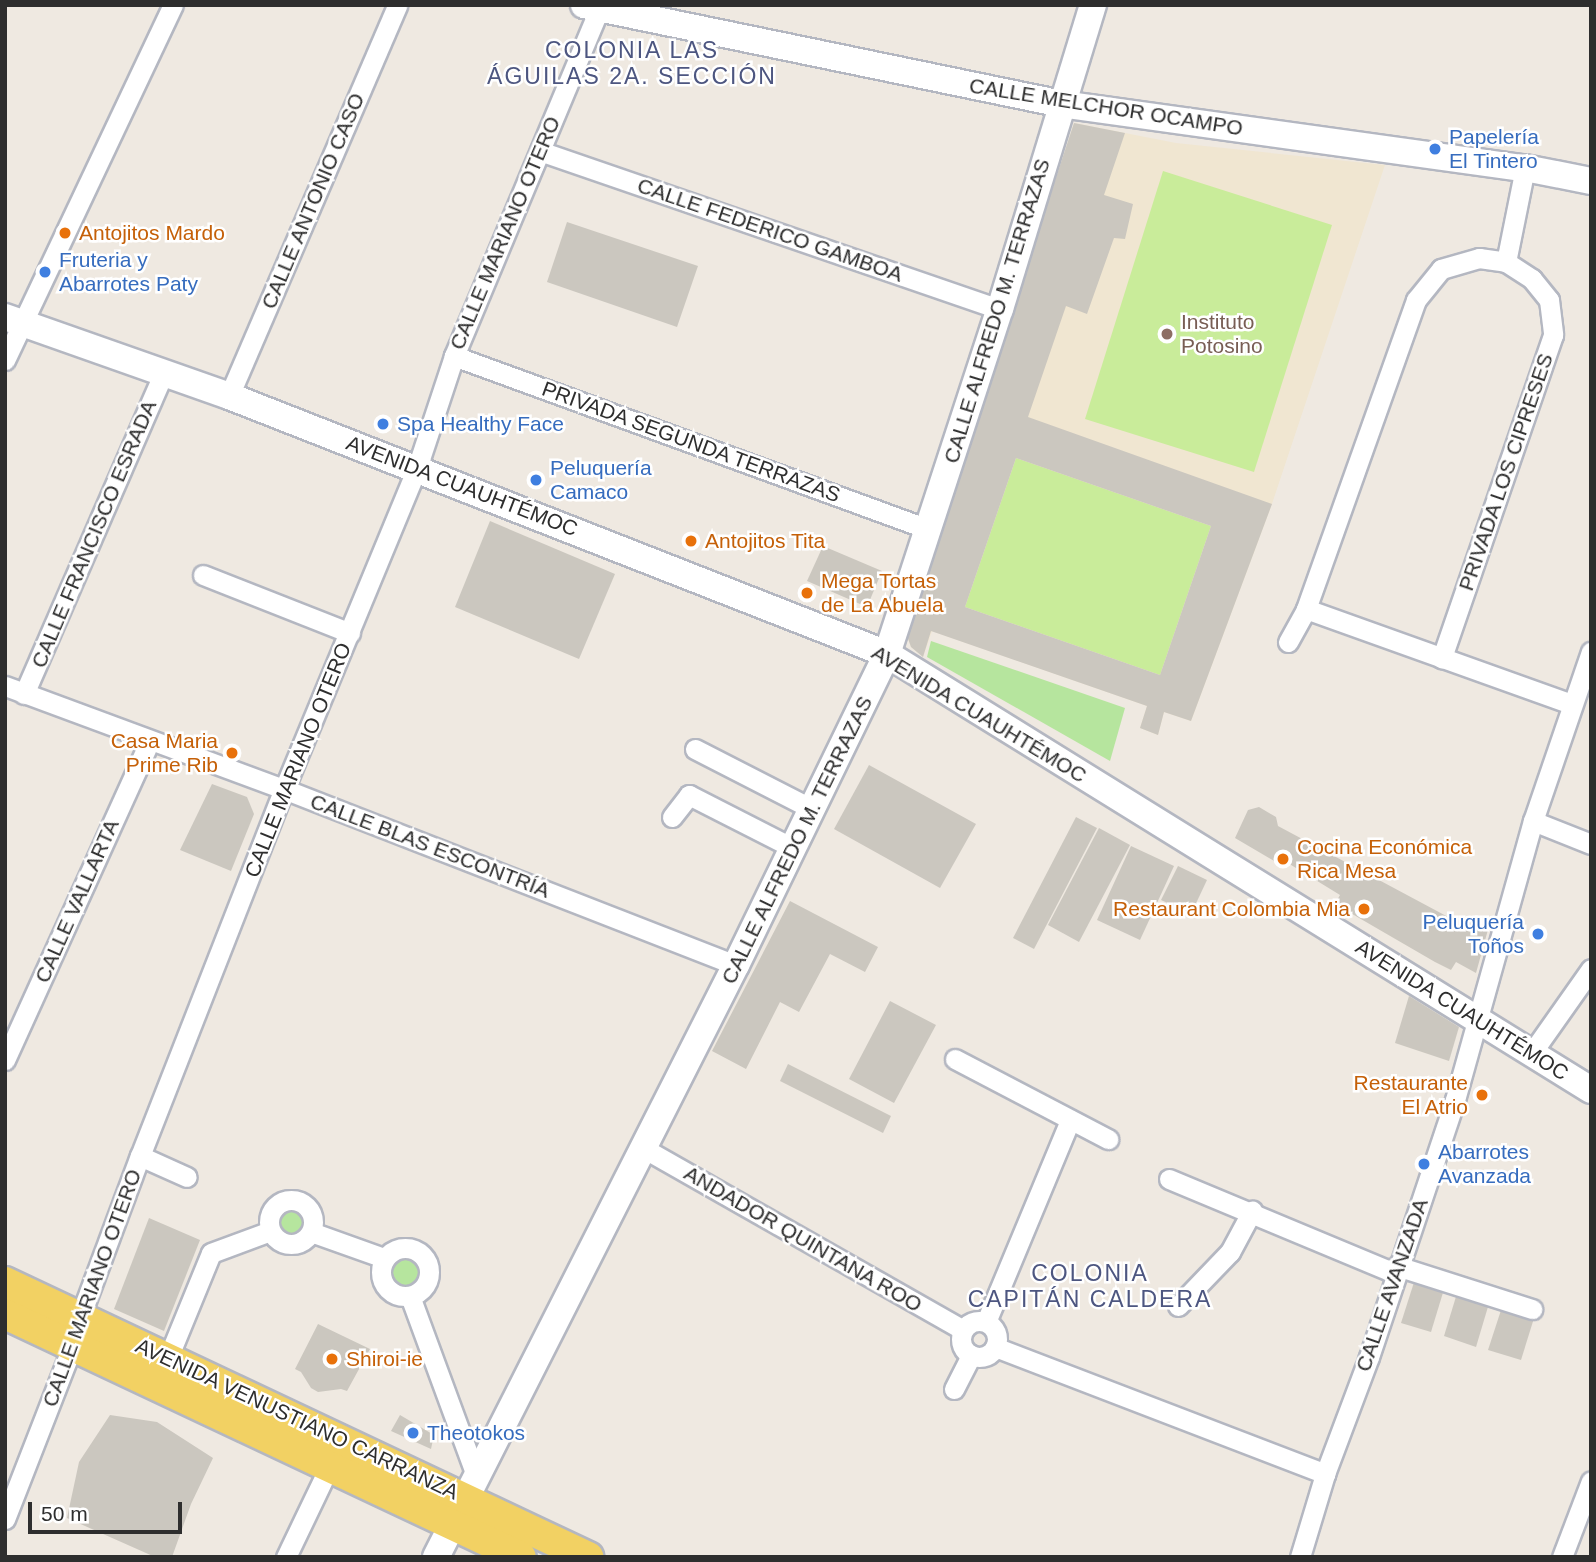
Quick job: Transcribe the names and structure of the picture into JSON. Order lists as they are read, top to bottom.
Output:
{
  "streets": {
    "main road": ["AVENIDA VENUSTIANO CARRANZA"],
    "street": [
      "CALLE MELCHOR OCAMPO",
      "CALLE ANTONIO CASO",
      "CALLE FEDERICO GAMBOA",
      "CALLE MARIANO OTERO",
      "CALLE ALFREDO M. TERRAZAS",
      "PRIVADA SEGUNDA TERRAZAS",
      "PRIVADA LOS CIPRESES",
      "AVENIDA CUAUHTÉMOC",
      "CALLE FRANCISCO ESRADA",
      "CALLE BLAS ESCONTRÍA",
      "CALLE VALLARTA",
      "ANDADOR QUINTANA ROO",
      "CALLE AVANZADA"
    ]
  },
  "crossings": [
    ["CALLE MELCHOR OCAMPO", "CALLE MARIANO OTERO"],
    ["CALLE MELCHOR OCAMPO", "CALLE ALFREDO M. TERRAZAS"],
    ["CALLE ANTONIO CASO", "AVENIDA CUAUHTÉMOC"],
    ["CALLE FEDERICO GAMBOA", "CALLE MARIANO OTERO"],
    ["CALLE FEDERICO GAMBOA", "CALLE ALFREDO M. TERRAZAS"],
    ["CALLE MARIANO OTERO", "PRIVADA SEGUNDA TERRAZAS"],
    ["CALLE MARIANO OTERO", "AVENIDA CUAUHTÉMOC"],
    ["CALLE MARIANO OTERO", "CALLE BLAS ESCONTRÍA"],
    ["CALLE MARIANO OTERO", "AVENIDA VENUSTIANO CARRANZA"],
    ["CALLE ALFREDO M. TERRAZAS", "PRIVADA SEGUNDA TERRAZAS"],
    ["CALLE ALFREDO M. TERRAZAS", "AVENIDA CUAUHTÉMOC"],
    ["CALLE ALFREDO M. TERRAZAS", "CALLE BLAS ESCONTRÍA"],
    ["CALLE ALFREDO M. TERRAZAS", "ANDADOR QUINTANA ROO"],
    ["CALLE ALFREDO M. TERRAZAS", "AVENIDA VENUSTIANO CARRANZA"],
    ["AVENIDA CUAUHTÉMOC", "CALLE FRANCISCO ESRADA"],
    ["AVENIDA CUAUHTÉMOC", "CALLE AVANZADA"],
    ["CALLE FRANCISCO ESRADA", "CALLE BLAS ESCONTRÍA"],
    ["CALLE BLAS ESCONTRÍA", "CALLE VALLARTA"]
  ],
  "districts": ["COLONIA LAS ÁGUILAS 2A. SECCIÓN", "COLONIA CAPITÁN CALDERA"],
  "places": [
    "Papelería El Tintero",
    "Antojitos Mardo",
    "Fruteria y Abarrotes Paty",
    "Instituto Potosino",
    "Spa Healthy Face",
    "Peluquería Camaco",
    "Antojitos Tita",
    "Mega Tortas de La Abuela",
    "Casa Maria Prime Rib",
    "Cocina Económica Rica Mesa",
    "Restaurant Colombia Mia",
    "Peluquería Toños",
    "Restaurante El Atrio",
    "Abarrotes Avanzada",
    "Shiroi-ie",
    "Theotokos"
  ],
  "scale_bar": "50 m"
}
